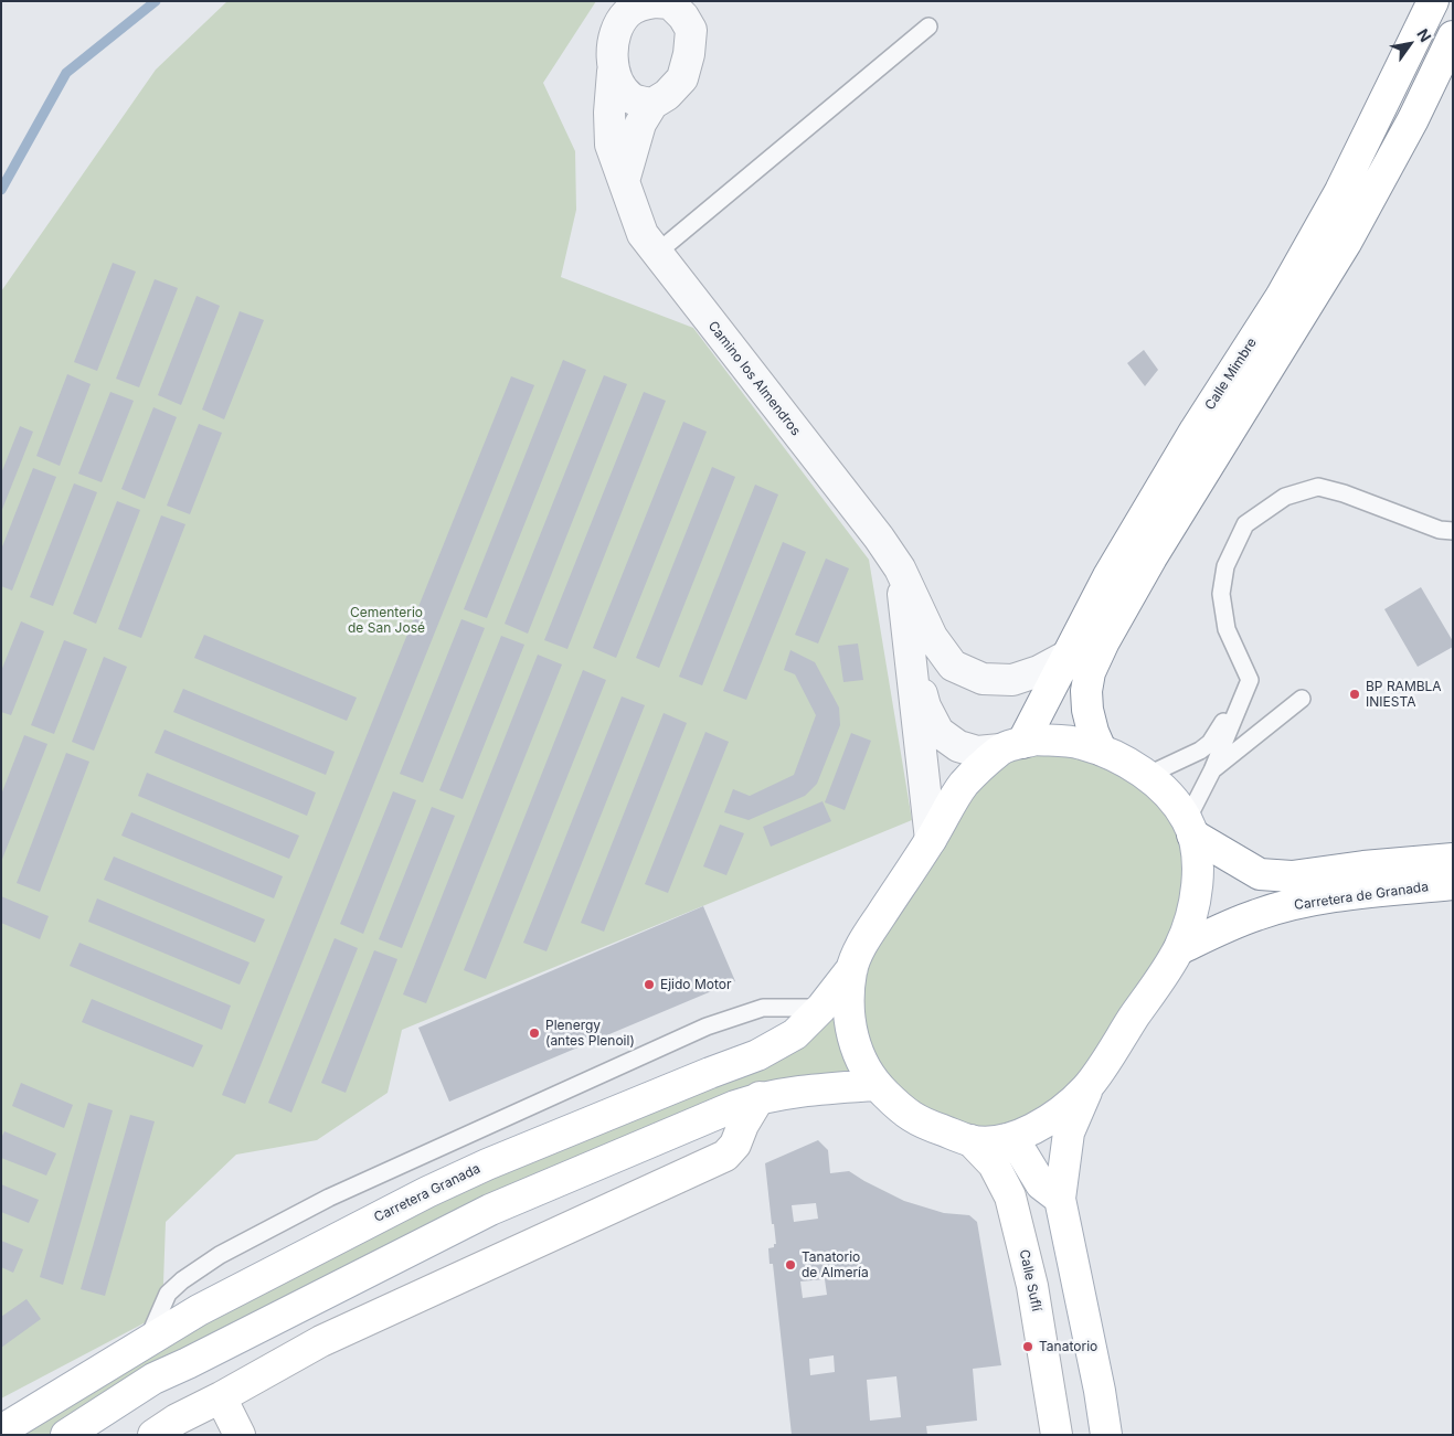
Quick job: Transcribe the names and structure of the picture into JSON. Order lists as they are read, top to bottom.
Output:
{
  "streets": {
    "main road": [
      "Calle Mimbre",
      "Carretera de Granada",
      "Carretera Granada",
      "Calle Suflí"
    ],
    "street": ["Camino los Almendros"]
  },
  "crossings": [
    ["Calle Mimbre", "Camino los Almendros"],
    ["Calle Mimbre", "Carretera Granada"]
  ],
  "parks": ["Cementerio de San José"],
  "places": [
    "BP RAMBLA INIESTA",
    "Ejido Motor",
    "Plenergy (antes Plenoil)",
    "Tanatorio de Almería",
    "Tanatorio"
  ],
  "north": "top right"
}
